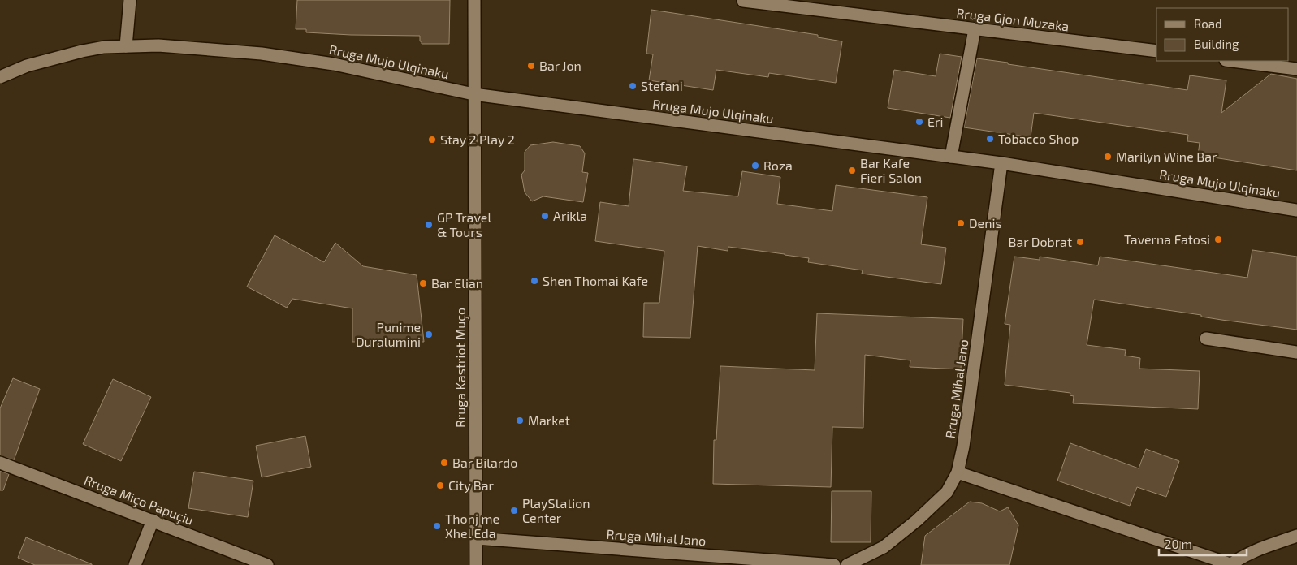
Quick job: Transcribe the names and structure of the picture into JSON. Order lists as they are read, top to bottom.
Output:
{
  "streets": {
    "street": [
      "Rruga Gjon Muzaka",
      "Rruga Mujo Ulqinaku",
      "Rruga Kastriot Muço",
      "Rruga Mihal Jano",
      "Rruga Miço Papuçiu"
    ]
  },
  "crossings": [
    ["Rruga Mujo Ulqinaku", "Rruga Kastriot Muço"],
    ["Rruga Mujo Ulqinaku", "Rruga Mihal Jano"],
    ["Rruga Kastriot Muço", "Rruga Mihal Jano"]
  ],
  "places": [
    "Bar Jon",
    "Stefani",
    "Eri",
    "Tobacco Shop",
    "Stay 2 Play 2",
    "Marilyn Wine Bar",
    "Roza",
    "Bar Kafe Fieri Salon",
    "Arikla",
    "Denis",
    "GP Travel & Tours",
    "Taverna Fatosi",
    "Bar Dobrat",
    "Shen Thomai Kafe",
    "Bar Elian",
    "Punime Duralumini",
    "Market",
    "Bar Bilardo",
    "City Bar",
    "PlayStation Center",
    "Thonj me Xhel Eda"
  ],
  "legend": ["Road", "Building"],
  "scale_bar": "20 m"
}
